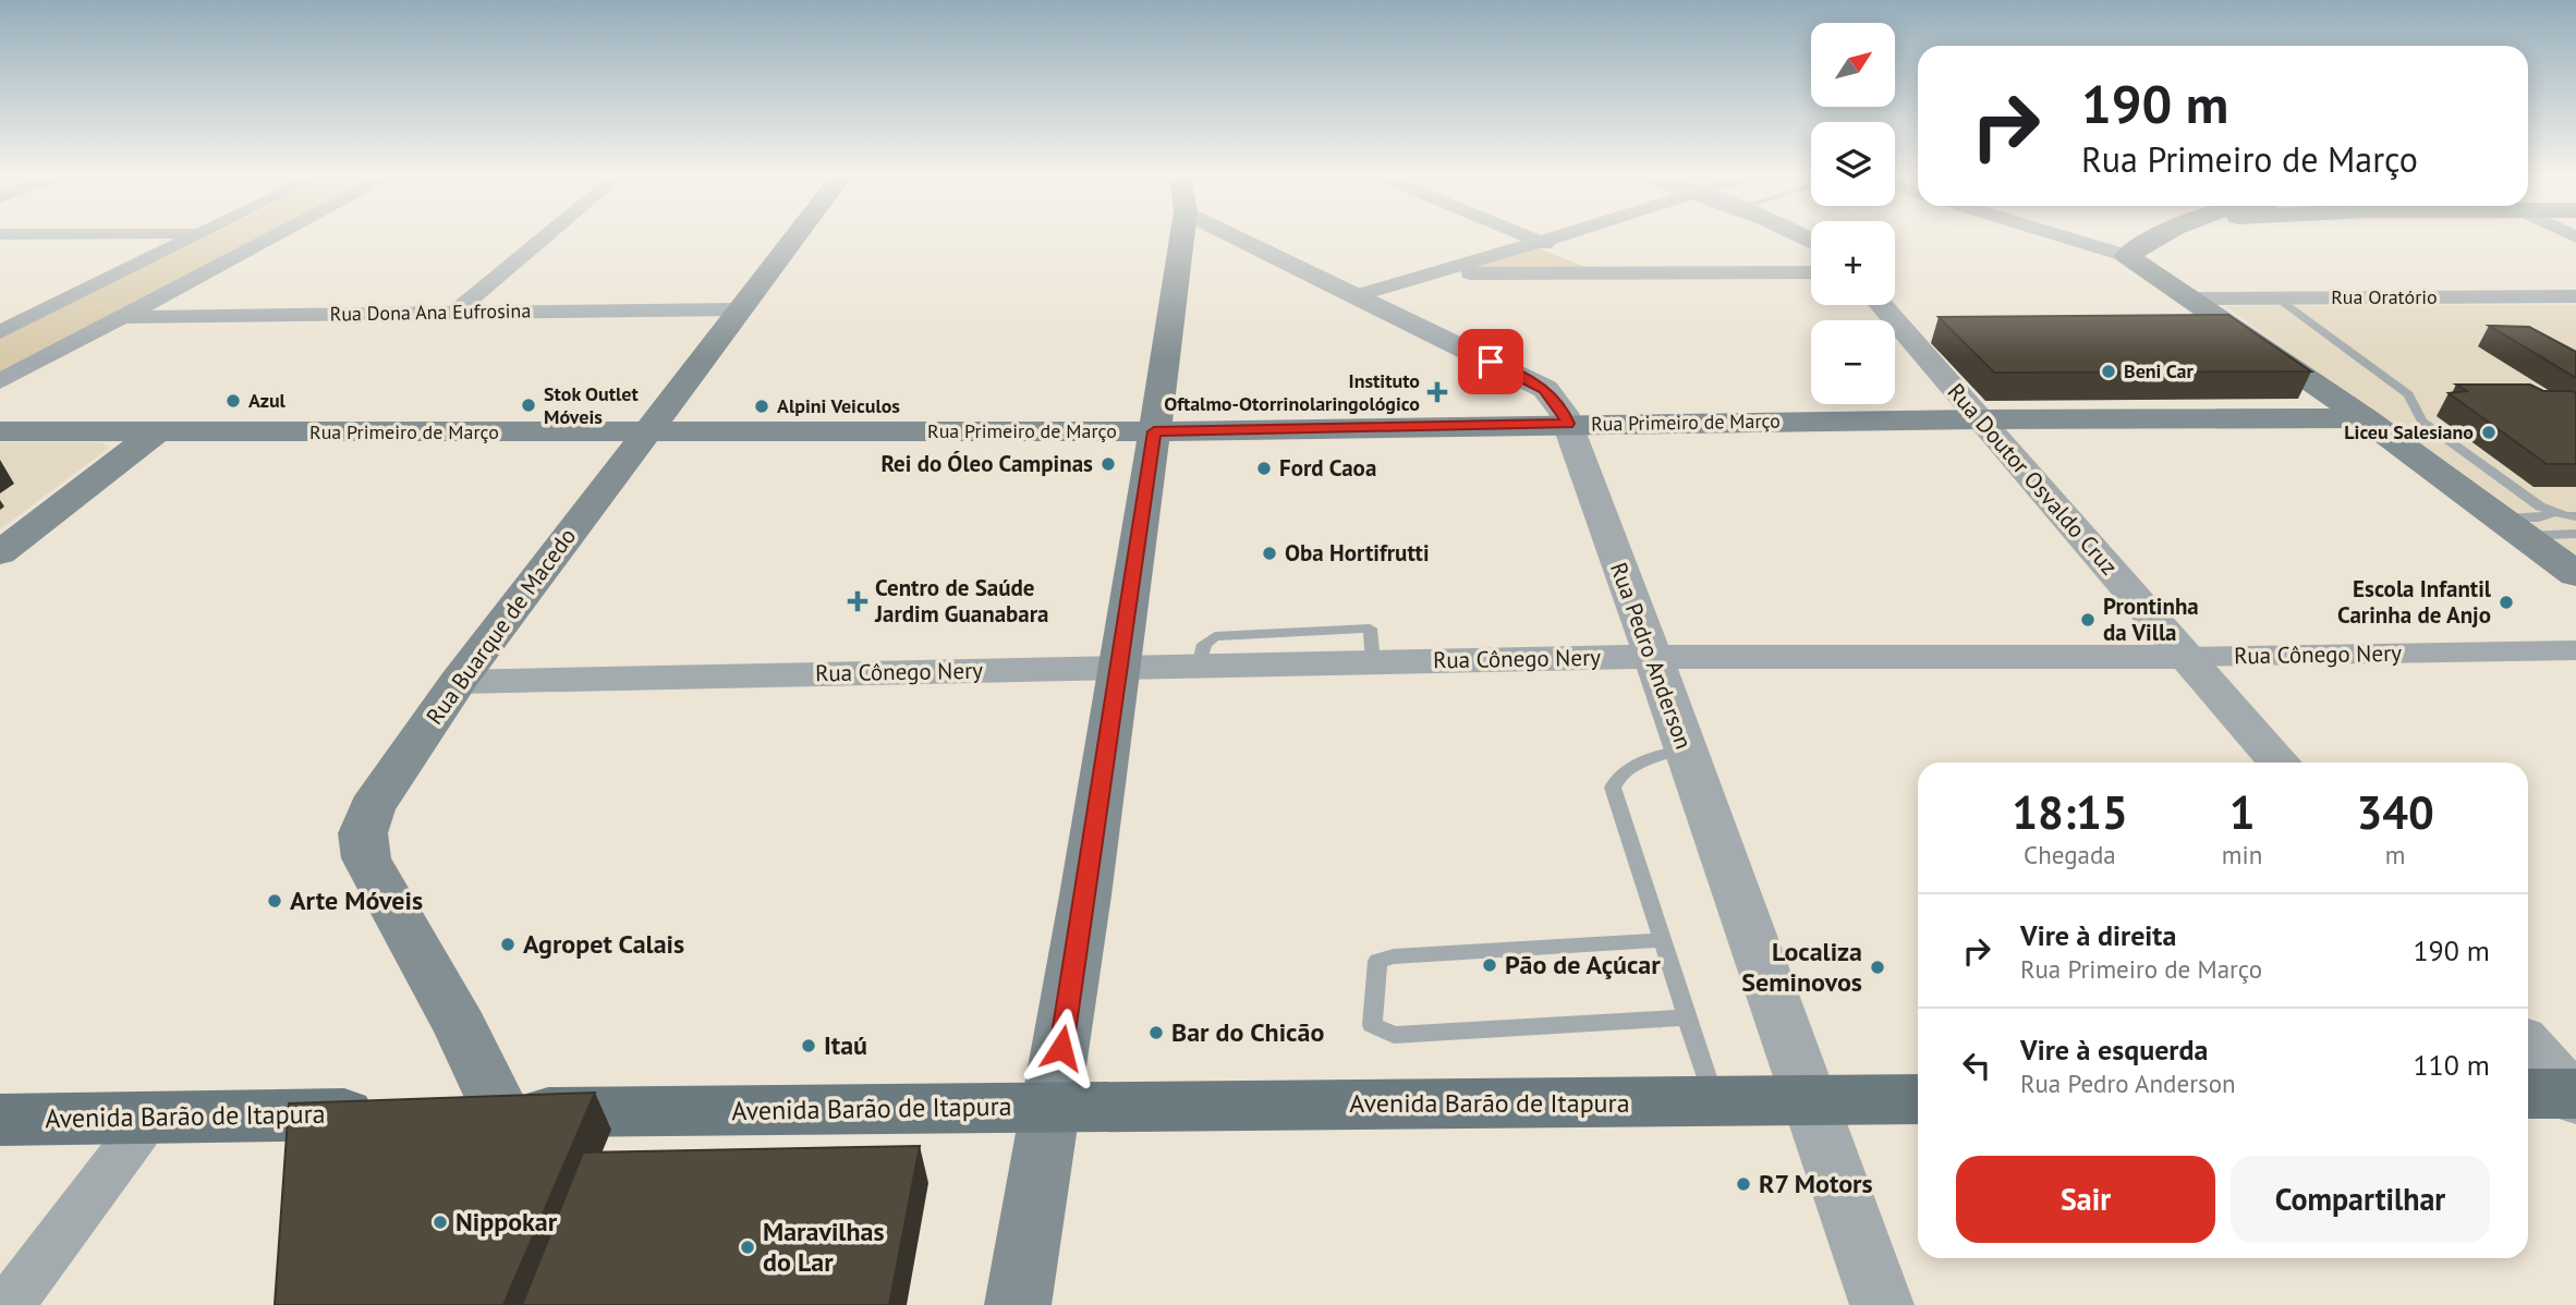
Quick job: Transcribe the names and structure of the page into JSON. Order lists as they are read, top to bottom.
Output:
{
  "streets": {
    "main road": ["Rua Primeiro de Março", "Rua Buarque de Macedo", "Avenida Barão de Itapura"],
    "street": [
      "Rua Oratório",
      "Rua Dona Ana Eufrosina",
      "Rua Doutor Osvaldo Cruz",
      "Rua Cônego Nery",
      "Rua Pedro Anderson"
    ]
  },
  "crossings": [
    ["Rua Dona Ana Eufrosina", "Rua Buarque de Macedo"],
    ["Rua Primeiro de Março", "Rua Doutor Osvaldo Cruz"],
    ["Rua Primeiro de Março", "Rua Buarque de Macedo"],
    ["Rua Primeiro de Março", "Rua Pedro Anderson"],
    ["Rua Doutor Osvaldo Cruz", "Rua Cônego Nery"],
    ["Rua Buarque de Macedo", "Rua Cônego Nery"],
    ["Rua Buarque de Macedo", "Avenida Barão de Itapura"],
    ["Rua Cônego Nery", "Rua Pedro Anderson"],
    ["Rua Pedro Anderson", "Avenida Barão de Itapura"]
  ],
  "places": {
    "other": [
      "Beni Car",
      "Azul",
      "Stok Outlet Móveis",
      "Alpini Veiculos",
      "Liceu Salesiano",
      "Rei do Óleo Campinas",
      "Ford Caoa",
      "Oba Hortifrutti",
      "Escola Infantil Carinha de Anjo",
      "Prontinha da Villa",
      "Arte Móveis",
      "Agropet Calais",
      "Pão de Açúcar",
      "Localiza Seminovos",
      "Bar do Chicão",
      "Itaú",
      "R7 Motors",
      "Nippokar",
      "Maravilhas do Lar"
    ],
    "health": ["Instituto Oftalmo-Otorrinolaringológico", "Centro de Saúde Jardim Guanabara"]
  },
  "north": "top right",
  "page": {
    "map_buttons": ["+", "−"],
    "turn": ["190 m", "Rua Primeiro de Março"],
    "eta": [
      "18:15",
      "Chegada",
      "1",
      "min",
      "340",
      "m"
    ],
    "list": [
      {
        "name": "Vire à direita",
        "note": "Rua Primeiro de Março",
        "value": "190 m"
      },
      {
        "name": "Vire à esquerda",
        "note": "Rua Pedro Anderson",
        "value": "110 m"
      }
    ],
    "buttons": ["Sair", "Compartilhar"]
  }
}
